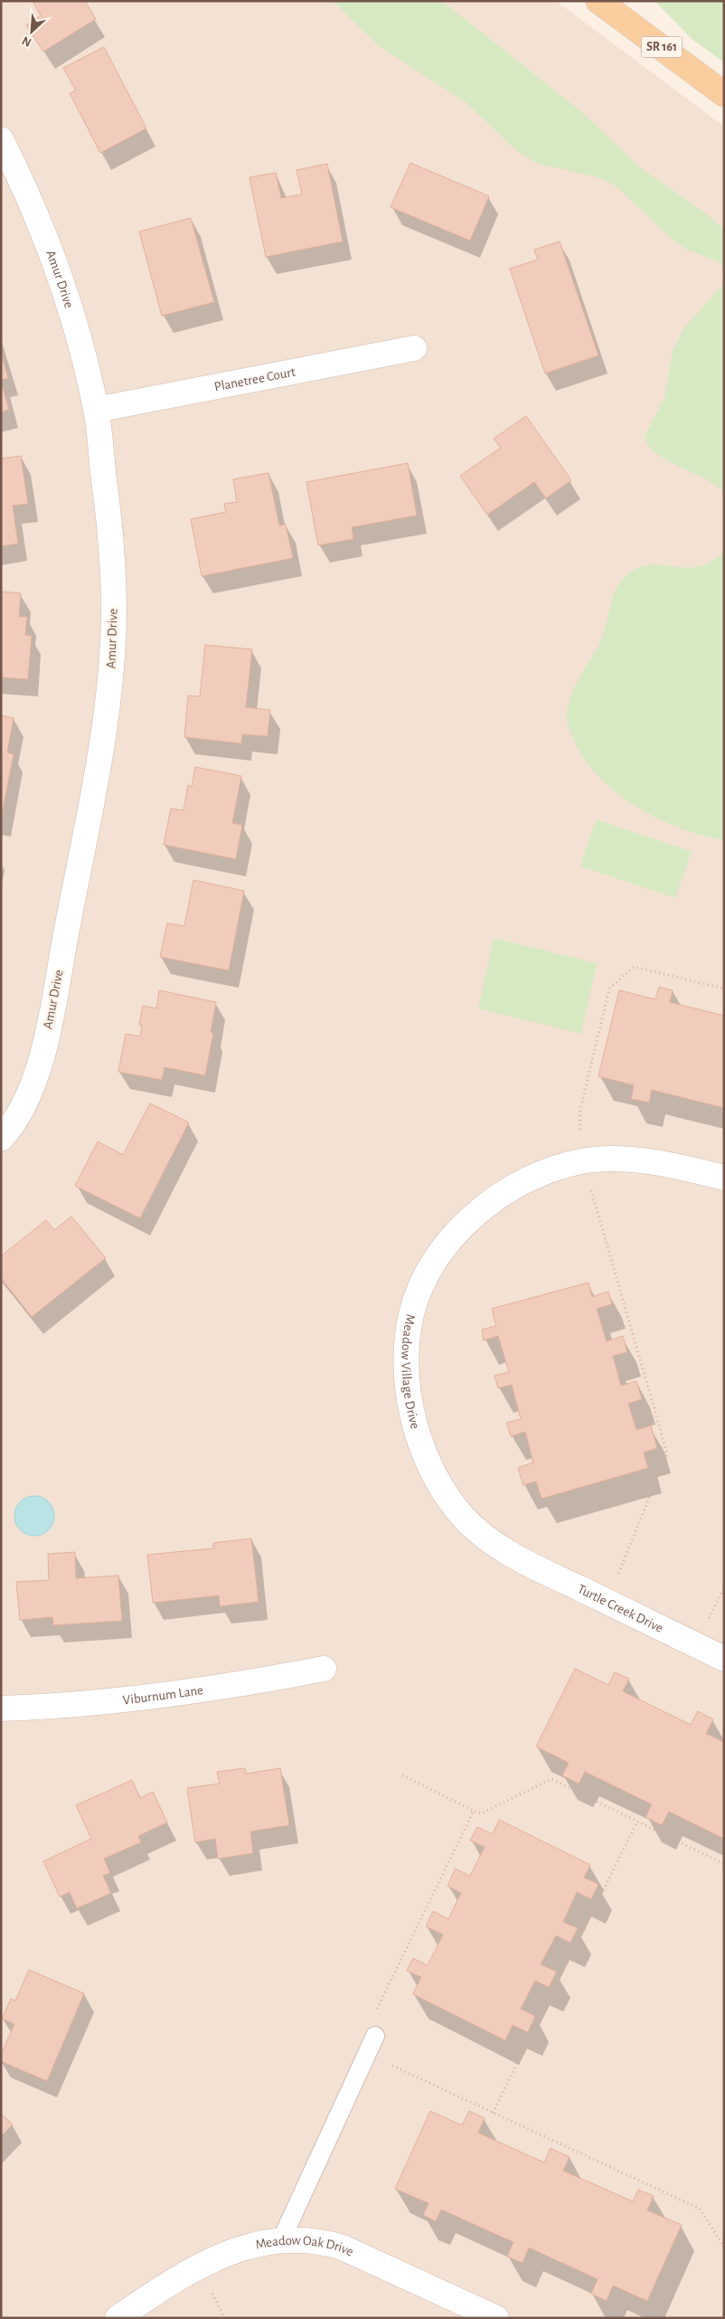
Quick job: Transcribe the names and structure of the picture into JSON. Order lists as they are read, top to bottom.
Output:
{
  "streets": {
    "main road": ["SR 161"],
    "street": [
      "Amur Drive",
      "Planetree Court",
      "Meadow Village Drive",
      "Turtle Creek Drive",
      "Viburnum Lane",
      "Meadow Oak Drive"
    ]
  },
  "crossings": [
    ["Amur Drive", "Planetree Court"],
    ["Meadow Village Drive", "Turtle Creek Drive"]
  ],
  "north": "bottom left"
}
